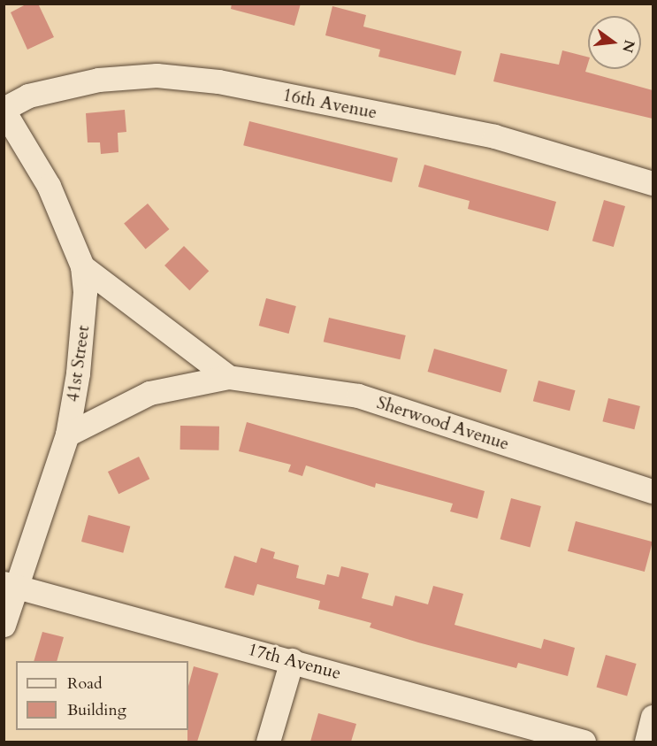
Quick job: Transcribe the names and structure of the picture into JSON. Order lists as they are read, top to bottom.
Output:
{
  "streets": {
    "street": [
      "16th Avenue",
      "41st Street",
      "Sherwood Avenue",
      "17th Avenue"
    ]
  },
  "crossings": [
    ["16th Avenue", "41st Street"],
    ["41st Street", "Sherwood Avenue"],
    ["41st Street", "17th Avenue"]
  ],
  "legend": ["Road", "Building"],
  "north": "right"
}
